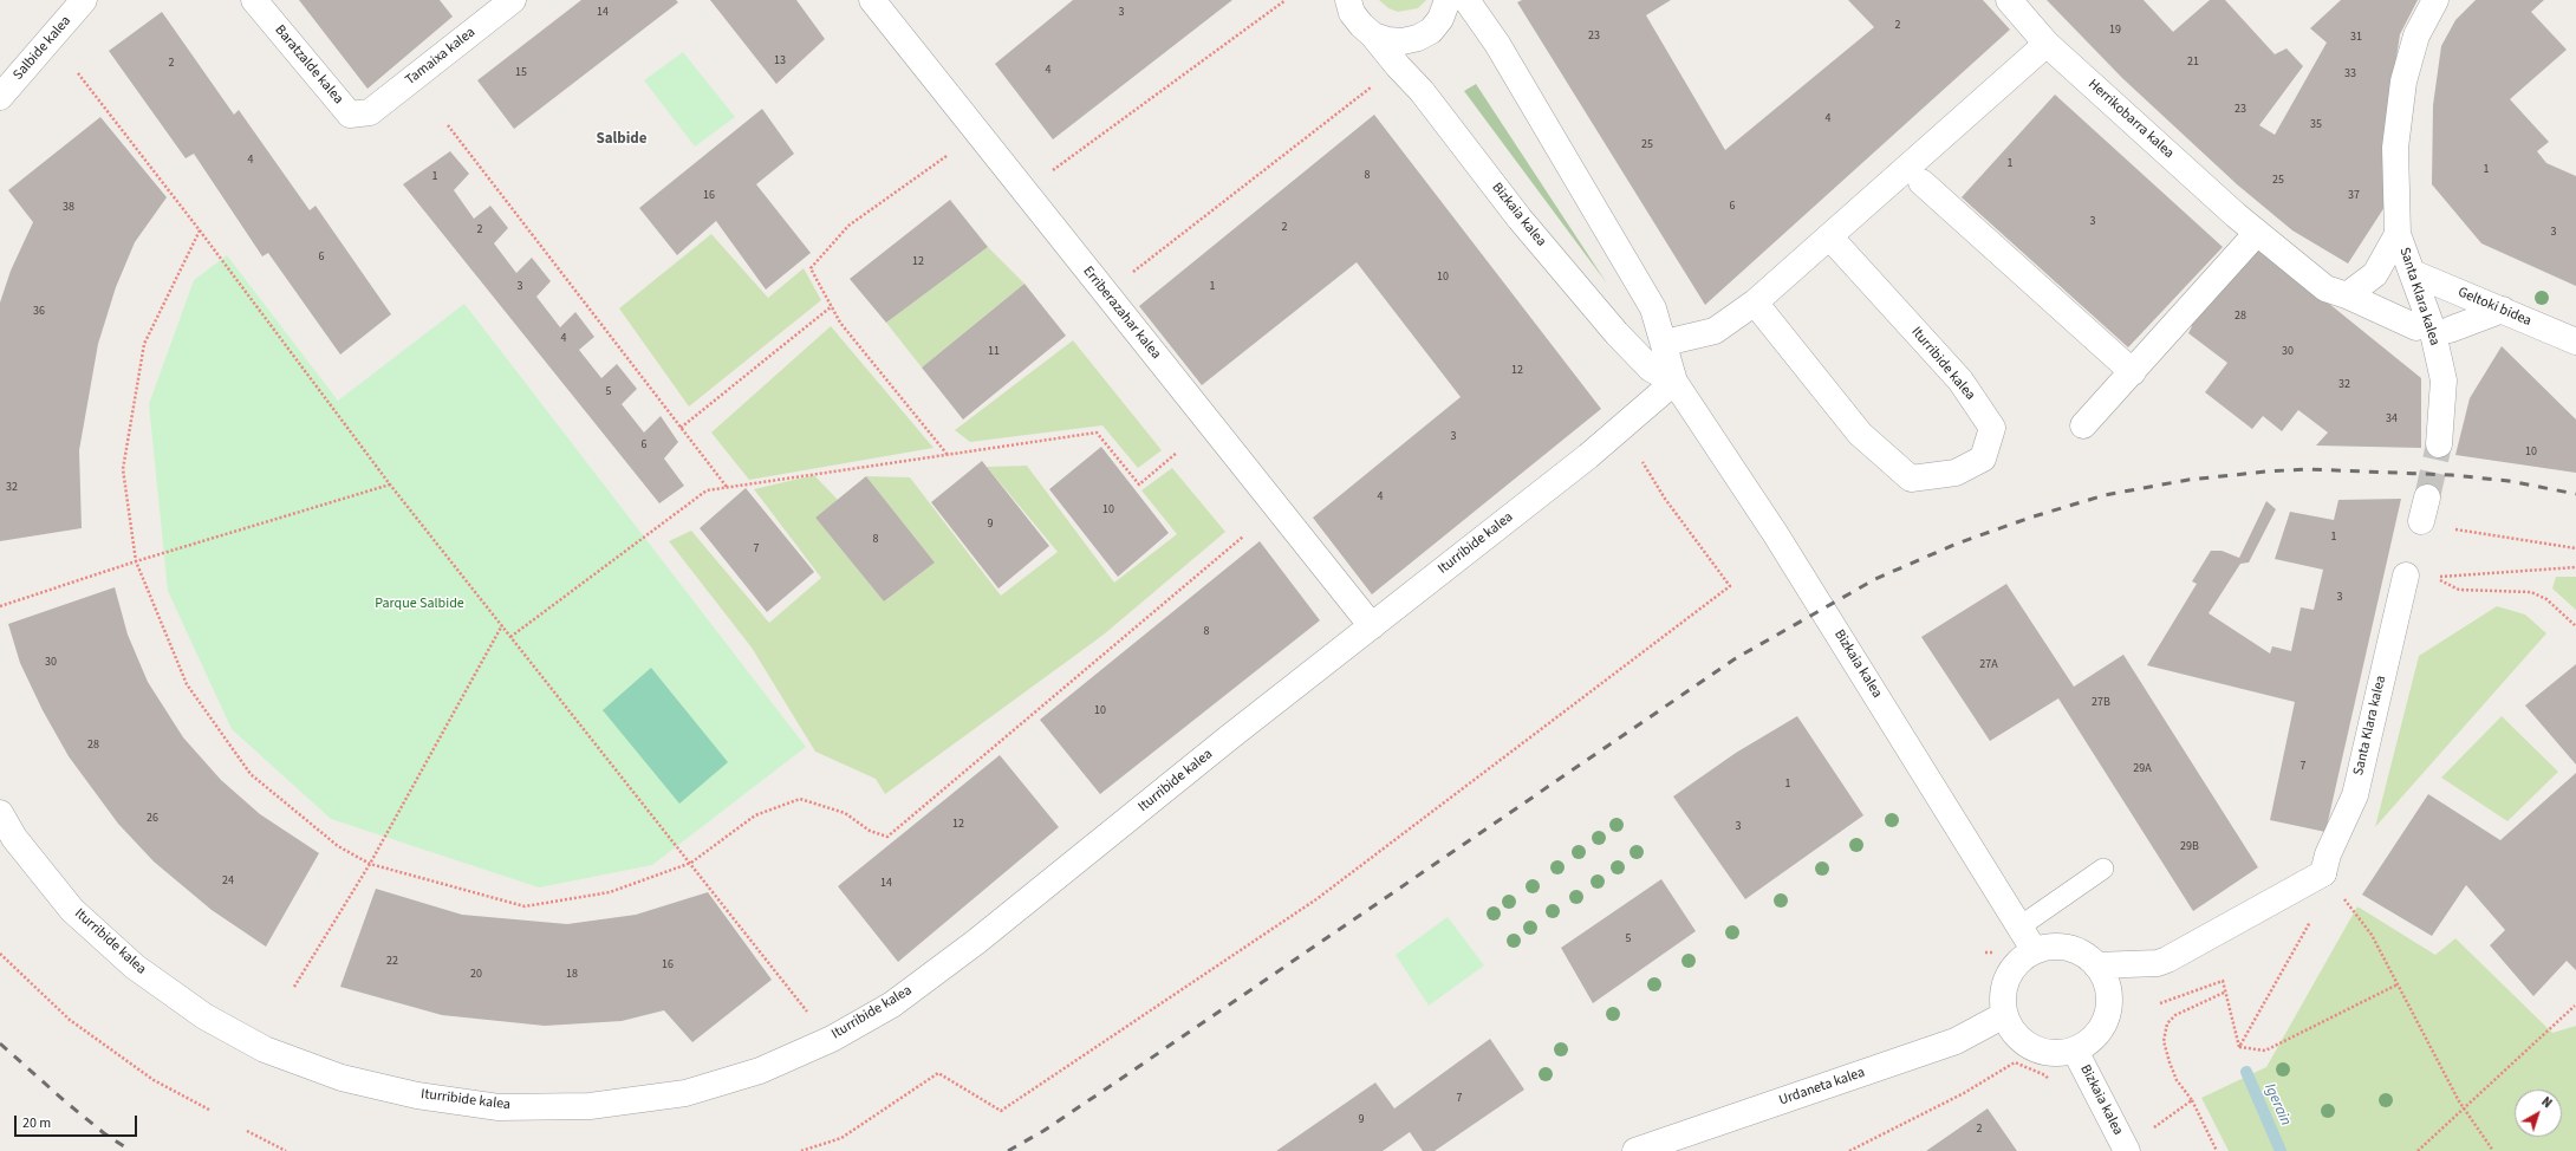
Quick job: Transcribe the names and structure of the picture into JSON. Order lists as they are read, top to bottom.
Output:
{
  "streets": {
    "street": [
      "Salbide kalea",
      "Tamaixa kalea",
      "Baratzalde kalea",
      "Herrikobarra kalea",
      "Bizkaia kalea",
      "Santa Klara kalea",
      "Geltoki bidea",
      "Erriberazahar kalea",
      "Iturribide kalea",
      "Urdaneta kalea"
    ]
  },
  "crossings": [
    ["Tamaixa kalea", "Baratzalde kalea"],
    ["Bizkaia kalea", "Iturribide kalea"],
    ["Bizkaia kalea", "Urdaneta kalea"],
    ["Santa Klara kalea", "Geltoki bidea"],
    ["Erriberazahar kalea", "Iturribide kalea"]
  ],
  "districts": ["Salbide"],
  "water": ["Igerain"],
  "parks": ["Parque Salbide"],
  "house_numbers": [
    "14",
    "3",
    "2",
    "19",
    "23",
    "31",
    "13",
    "21",
    "2",
    "4",
    "15",
    "33",
    "23",
    "4",
    "35",
    "25",
    "4",
    "1",
    "1",
    "8",
    "1",
    "25",
    "16",
    "37",
    "6",
    "38",
    "3",
    "2",
    "2",
    "3",
    "6",
    "12",
    "10",
    "3",
    "1",
    "36",
    "28",
    "4",
    "11",
    "30",
    "12",
    "32",
    "5",
    "34",
    "3",
    "6",
    "10",
    "32",
    "4",
    "10",
    "9",
    "1",
    "8",
    "7",
    "3",
    "8",
    "30",
    "27A",
    "27B",
    "10",
    "28",
    "7",
    "29A",
    "1",
    "26",
    "12",
    "3",
    "29B",
    "24",
    "14",
    "5",
    "22",
    "16",
    "20",
    "18",
    "7",
    "9",
    "2"
  ],
  "scale_bar": "20 m",
  "north": "top right"
}
